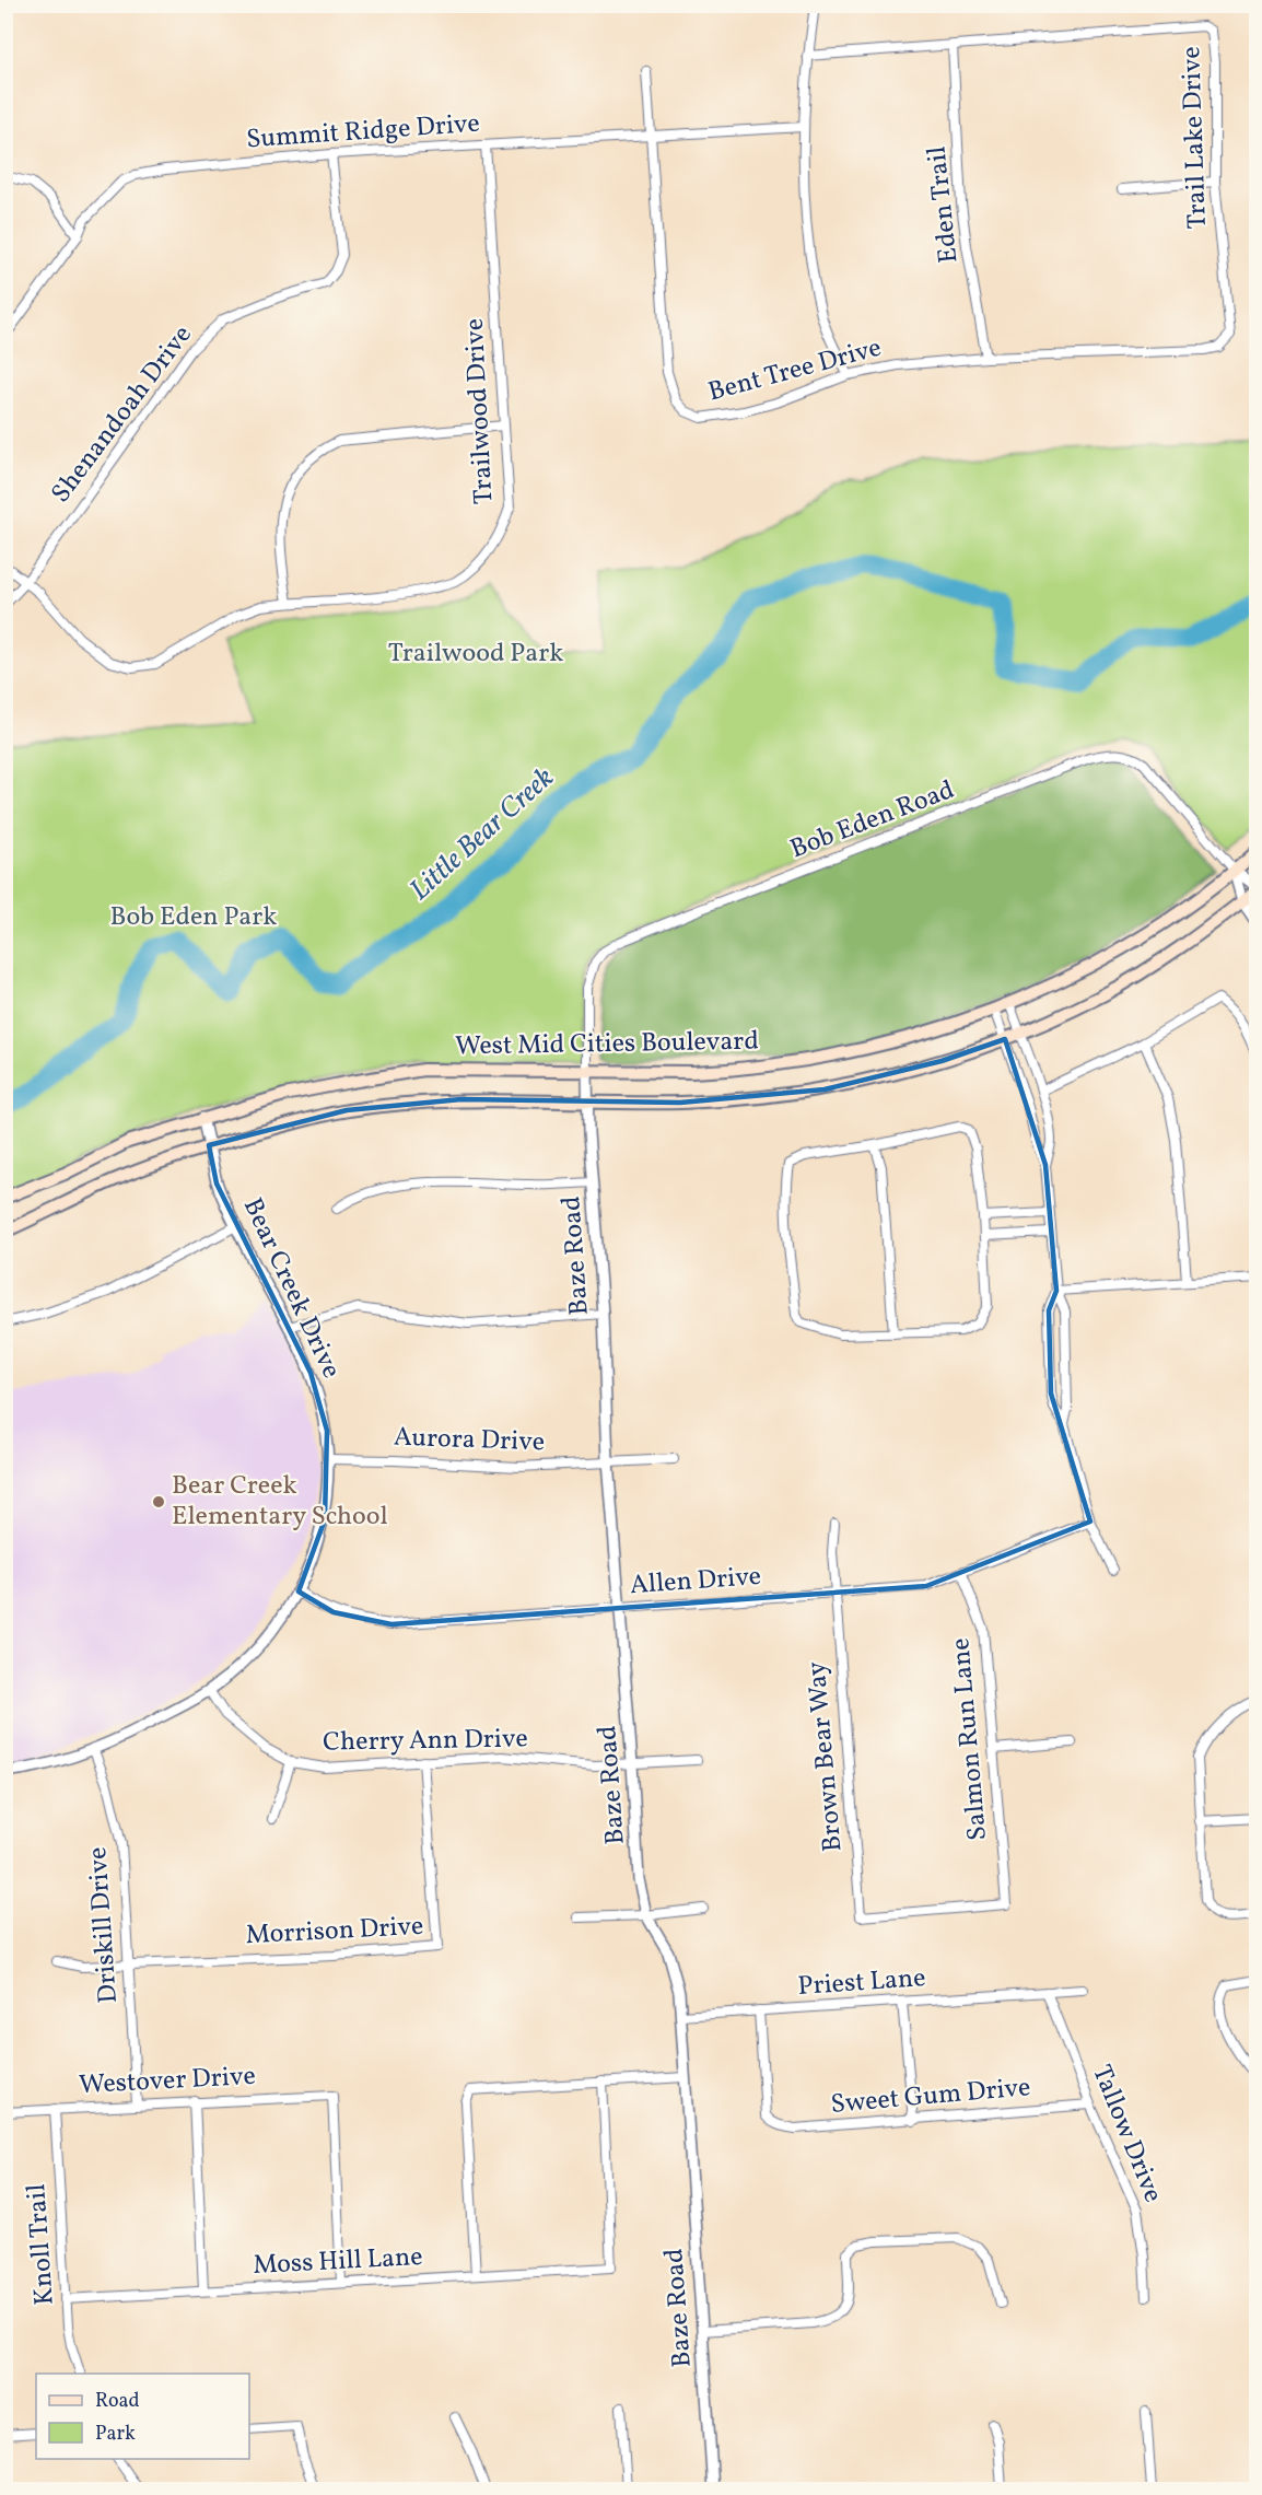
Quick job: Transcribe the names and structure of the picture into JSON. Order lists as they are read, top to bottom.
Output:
{
  "streets": {
    "main road": ["West Mid Cities Boulevard"],
    "street": [
      "Summit Ridge Drive",
      "Trail Lake Drive",
      "Eden Trail",
      "Bent Tree Drive",
      "Trailwood Drive",
      "Shenandoah Drive",
      "Bob Eden Road",
      "Baze Road",
      "Bear Creek Drive",
      "Aurora Drive",
      "Allen Drive",
      "Salmon Run Lane",
      "Cherry Ann Drive",
      "Brown Bear Way",
      "Driskill Drive",
      "Morrison Drive",
      "Priest Lane",
      "Westover Drive",
      "Sweet Gum Drive",
      "Tallow Drive",
      "Knoll Trail",
      "Moss Hill Lane"
    ]
  },
  "crossings": [
    ["Summit Ridge Drive", "Bent Tree Drive"],
    ["Summit Ridge Drive", "Trailwood Drive"],
    ["Summit Ridge Drive", "Shenandoah Drive"],
    ["Trail Lake Drive", "Eden Trail"],
    ["Trail Lake Drive", "Bent Tree Drive"],
    ["Eden Trail", "Bent Tree Drive"],
    ["Trailwood Drive", "Shenandoah Drive"],
    ["Bob Eden Road", "West Mid Cities Boulevard"],
    ["Bob Eden Road", "Baze Road"],
    ["West Mid Cities Boulevard", "Baze Road"],
    ["West Mid Cities Boulevard", "Bear Creek Drive"],
    ["Baze Road", "Aurora Drive"],
    ["Baze Road", "Allen Drive"],
    ["Baze Road", "Cherry Ann Drive"],
    ["Baze Road", "Priest Lane"],
    ["Bear Creek Drive", "Aurora Drive"],
    ["Bear Creek Drive", "Allen Drive"],
    ["Bear Creek Drive", "Cherry Ann Drive"],
    ["Bear Creek Drive", "Driskill Drive"],
    ["Allen Drive", "Salmon Run Lane"],
    ["Allen Drive", "Brown Bear Way"],
    ["Salmon Run Lane", "Brown Bear Way"],
    ["Cherry Ann Drive", "Morrison Drive"],
    ["Driskill Drive", "Morrison Drive"],
    ["Driskill Drive", "Westover Drive"],
    ["Priest Lane", "Sweet Gum Drive"],
    ["Priest Lane", "Tallow Drive"],
    ["Westover Drive", "Knoll Trail"],
    ["Westover Drive", "Moss Hill Lane"],
    ["Sweet Gum Drive", "Tallow Drive"],
    ["Knoll Trail", "Moss Hill Lane"]
  ],
  "water": ["Little Bear Creek"],
  "parks": ["Trailwood Park", "Bob Eden Park"],
  "places": ["Bear Creek Elementary School"],
  "legend": ["Road", "Park"]
}
